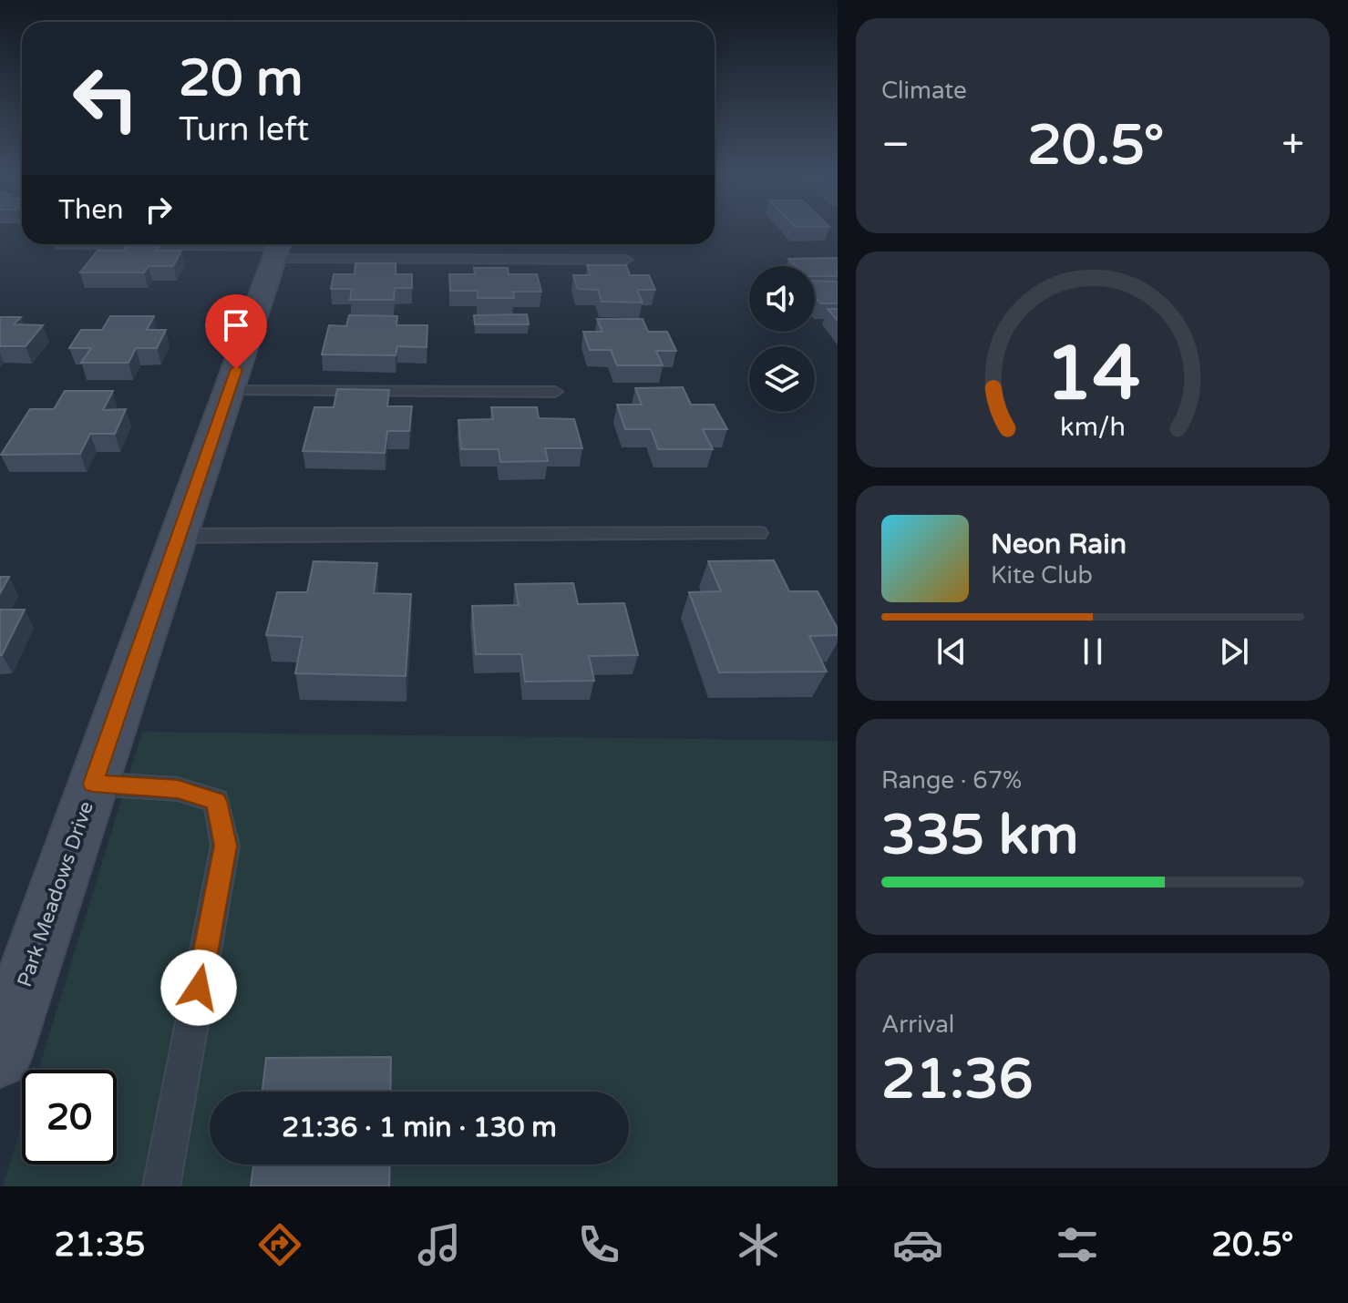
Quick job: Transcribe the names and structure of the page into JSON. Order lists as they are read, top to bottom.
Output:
{
  "streets": {
    "street": ["Park Meadows Drive"]
  },
  "page": {
    "tile": [
      "Climate",
      ["Range · 67%", "335 km"],
      ["Arrival", "21:36"]
    ],
    "turn": ["20 m", "Turn left"],
    "heat": ["−", "20.5°", "+"],
    "then": "Then",
    "song": ["Neon Rain", "Kite Club"],
    "limit": "20",
    "trip": "21:36 · 1 min · 130 m",
    "tabs": ["21:35", "20.5°"],
    "gauge": ["14", "km/h"]
  }
}
